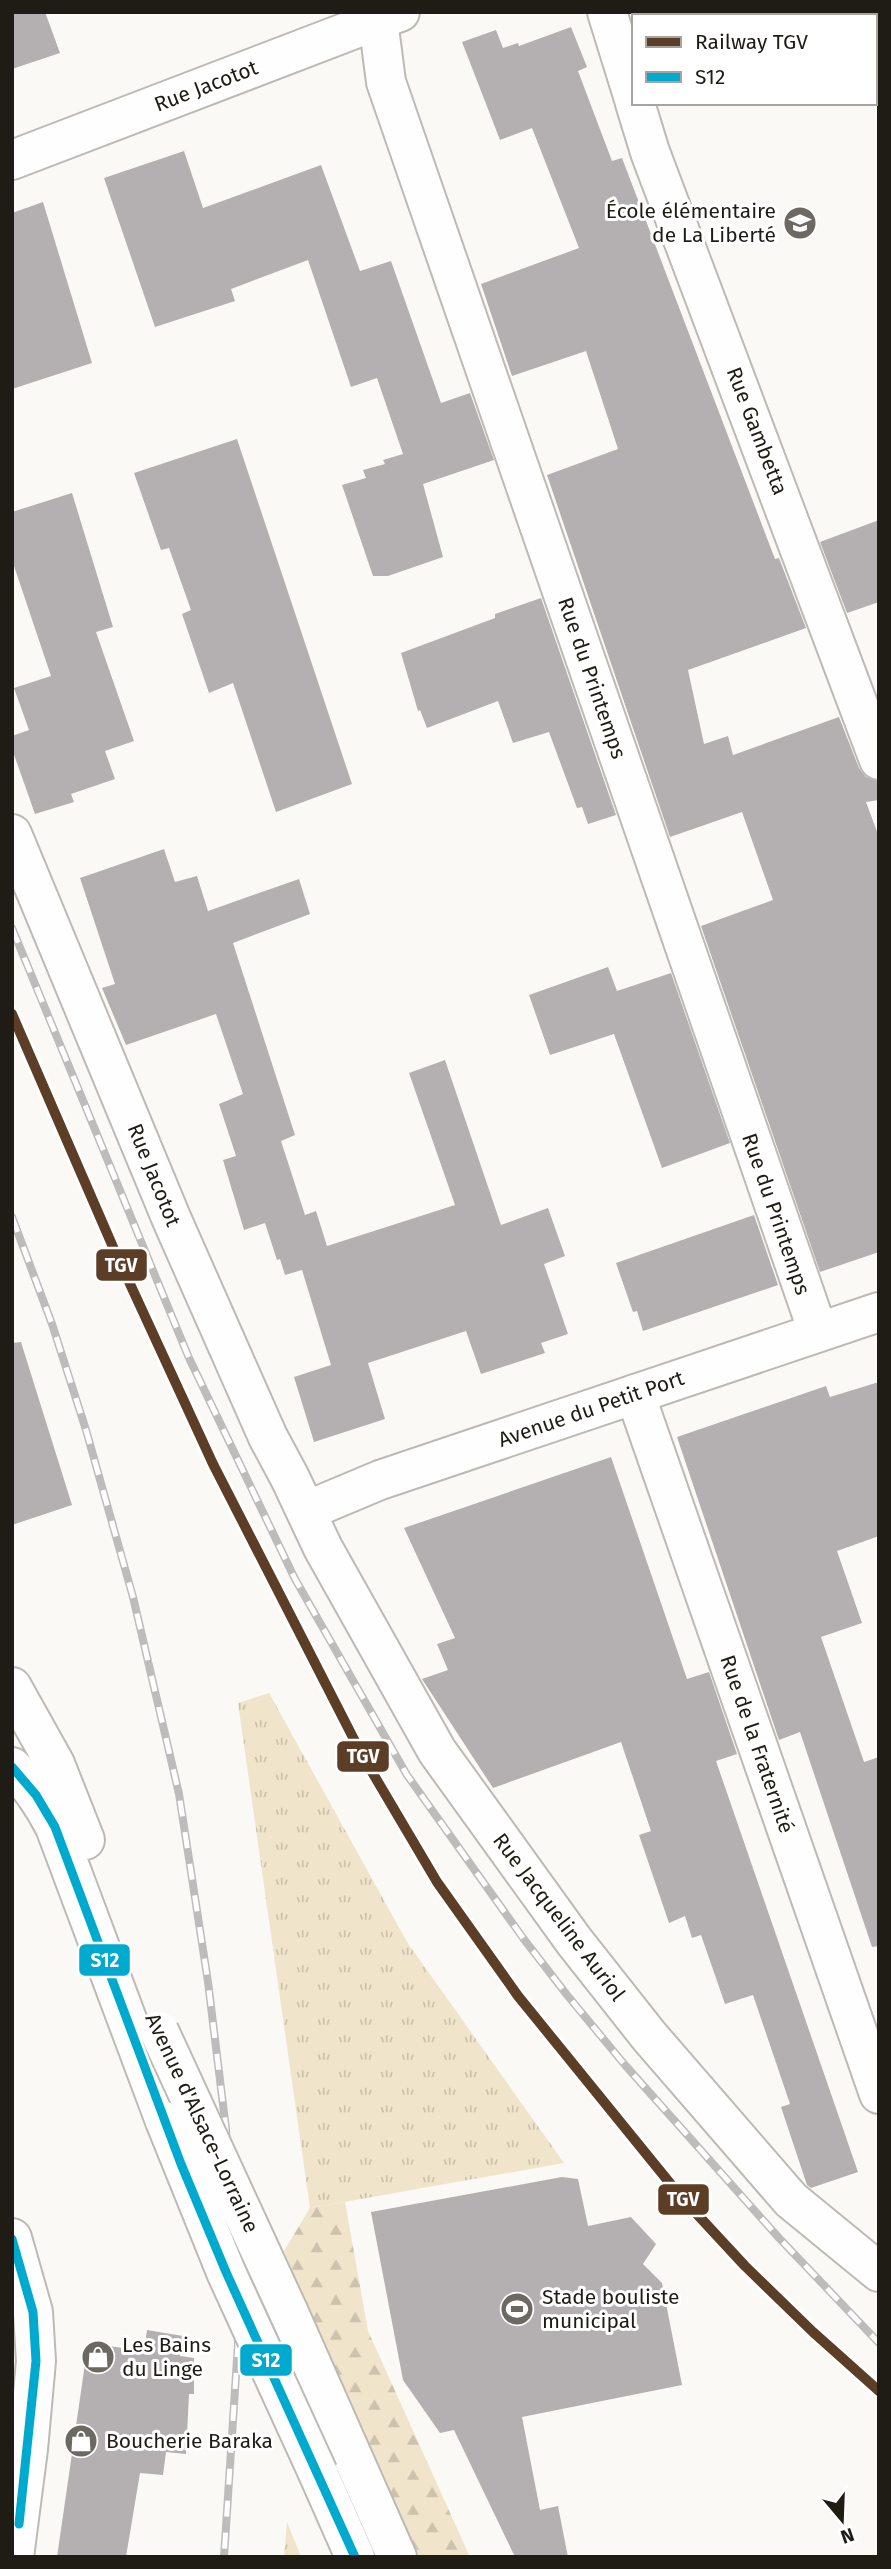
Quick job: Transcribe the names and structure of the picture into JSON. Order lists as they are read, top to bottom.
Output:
{
  "streets": {
    "street": [
      "Rue Jacotot",
      "Rue Gambetta",
      "Rue du Printemps",
      "Avenue du Petit Port",
      "Rue de la Fraternité",
      "Rue Jacqueline Auriol",
      "Avenue d'Alsace-Lorraine"
    ]
  },
  "crossings": [
    ["Rue Jacotot", "Rue du Printemps"],
    ["Rue Jacotot", "Avenue du Petit Port"],
    ["Rue Jacotot", "Rue Jacqueline Auriol"],
    ["Rue du Printemps", "Avenue du Petit Port"],
    ["Avenue du Petit Port", "Rue de la Fraternité"],
    ["Avenue du Petit Port", "Rue Jacqueline Auriol"]
  ],
  "places": {
    "school or university": ["École élémentaire de La Liberté"],
    "sports": ["Stade bouliste municipal"],
    "shop": ["Les Bains du Linge", "Boucherie Baraka"]
  },
  "lines": ["rail line TGV", "transit line S12"],
  "legend": ["Railway TGV", "S12"],
  "north": "bottom"
}
